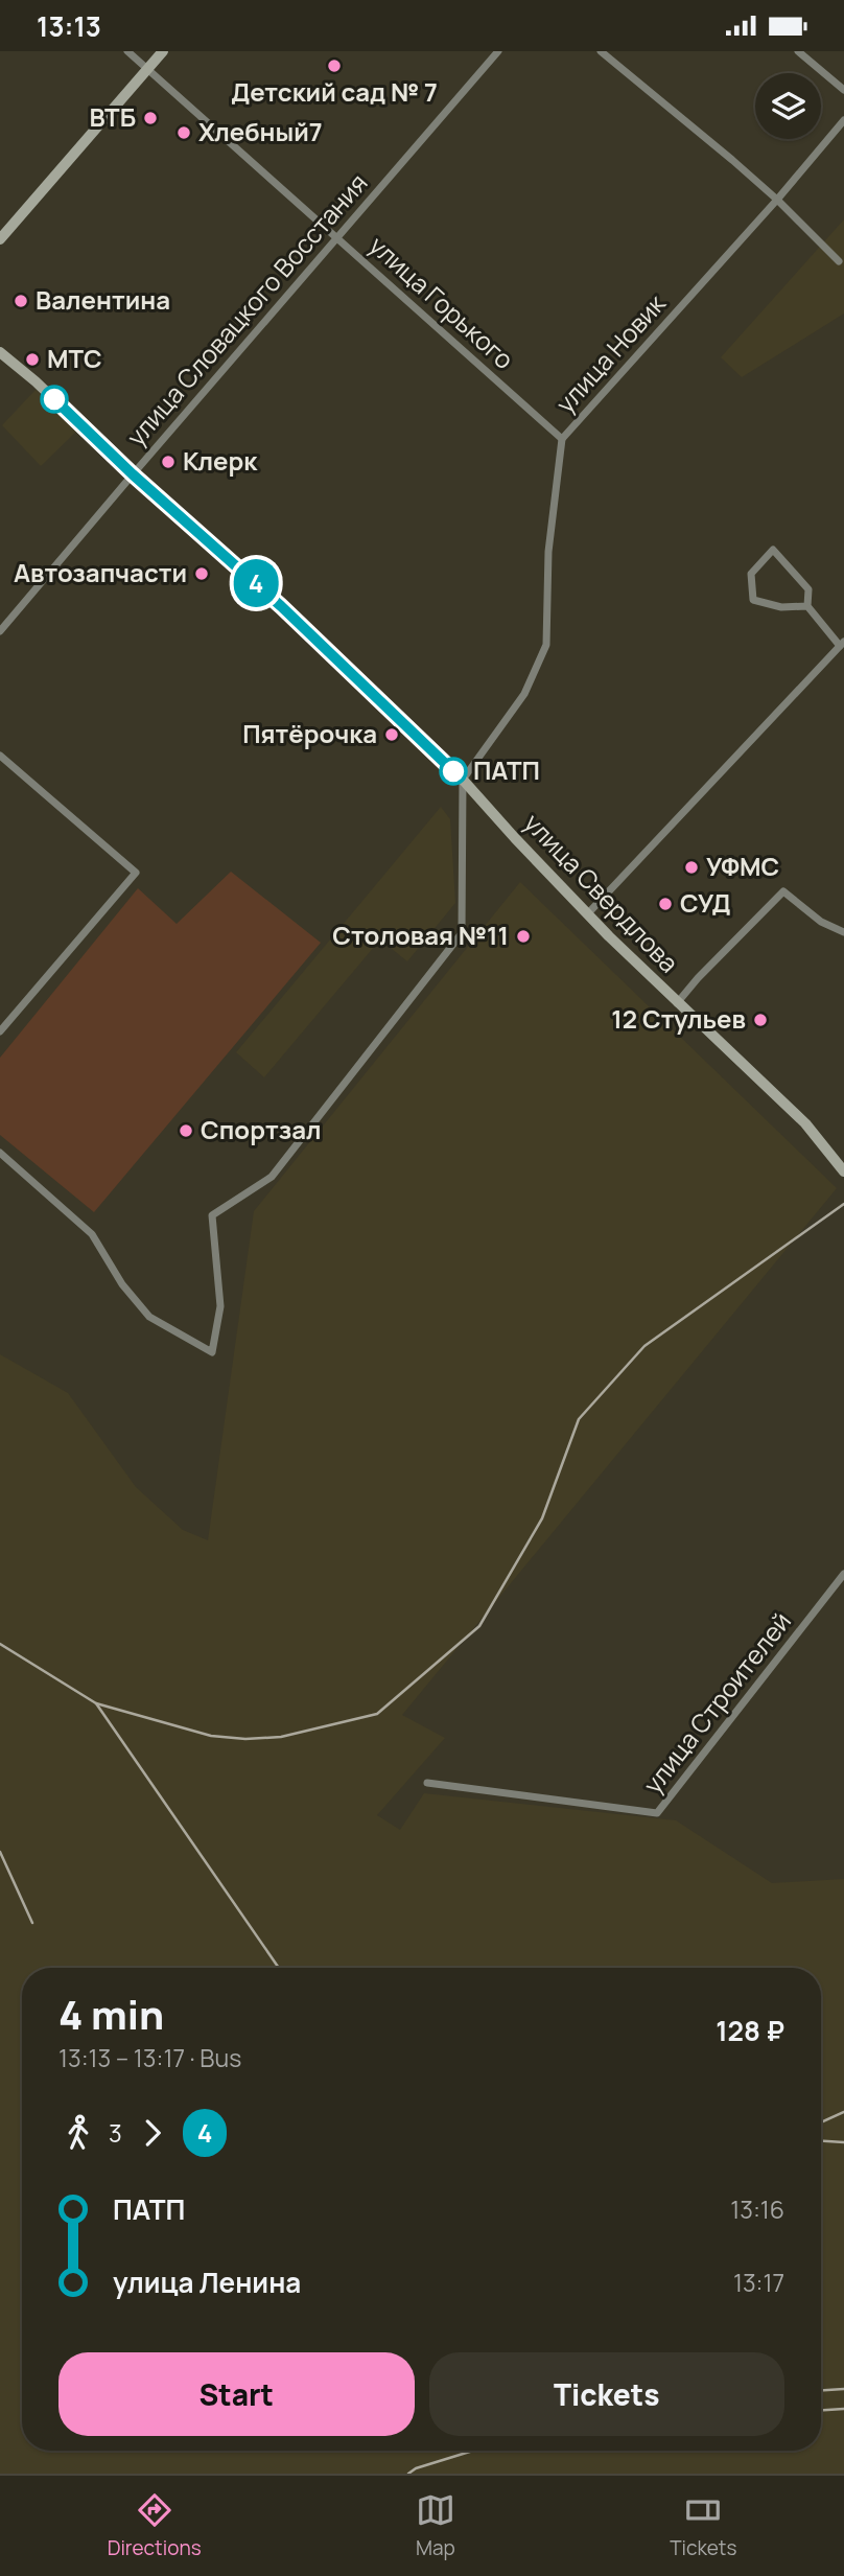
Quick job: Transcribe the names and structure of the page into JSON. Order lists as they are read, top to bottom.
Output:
{
  "streets": {
    "main road": ["улица Свердлова"],
    "street": [
      "улица Горького",
      "улица Словацкого Восстания",
      "улица Новик",
      "улица Строителей"
    ]
  },
  "crossings": [
    ["улица Горького", "улица Словацкого Восстания"],
    ["улица Горького", "улица Новик"],
    ["улица Словацкого Восстания", "улица Свердлова"],
    ["улица Новик", "улица Свердлова"]
  ],
  "places": [
    "Детский сад № 7",
    "ВТБ",
    "Хлебный7",
    "Валентина",
    "МТС",
    "Клерк",
    "Автозапчасти",
    "Пятёрочка",
    "ПАТП",
    "УФМС",
    "СУД",
    "Столовая №11",
    "12 Стульев",
    "Спортзал"
  ],
  "lines": ["bus line 4"],
  "page": {
    "status": "13:13",
    "on_map": "4",
    "heading": ["4 min", "13:13 – 13:17 · Bus", "128 ₽"],
    "legs": ["3", "4"],
    "list": [
      {
        "name": "ПАТП",
        "value": "13:16"
      },
      {
        "name": "улица Ленина",
        "value": "13:17"
      }
    ],
    "buttons": ["Start", "Tickets"],
    "tabs": ["Directions", "Map", "Tickets"]
  }
}
